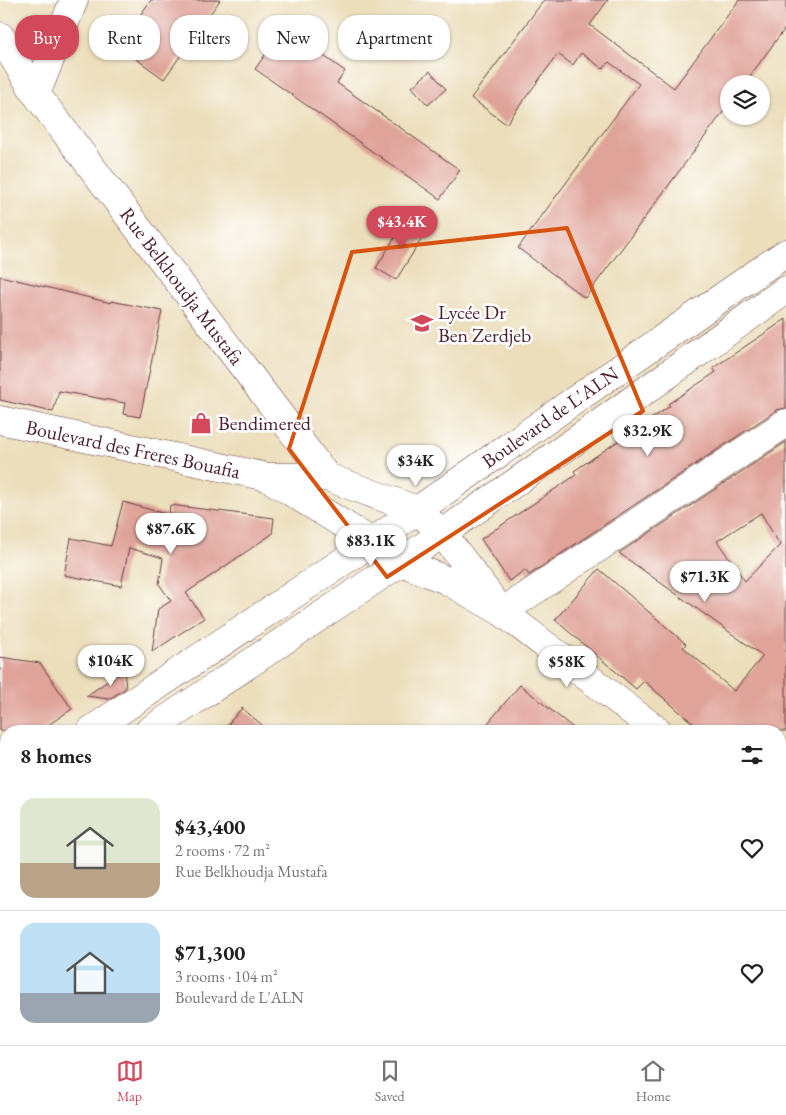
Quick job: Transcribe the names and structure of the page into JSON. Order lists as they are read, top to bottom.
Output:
{
  "streets": {
    "street": ["Rue Belkhoudja Mustafa", "Boulevard de L'ALN", "Boulevard des Freres Bouafia"]
  },
  "places": {
    "school or university": ["Lycée Dr Ben Zerdjeb"],
    "shop": ["Bendimered"]
  },
  "page": {
    "chip": [
      "Buy",
      "Rent",
      "Filters",
      "New",
      "Apartment"
    ],
    "price": [
      "$43.4K",
      "$32.9K",
      "$34K",
      "$87.6K",
      "$83.1K",
      "$71.3K",
      "$104K",
      "$58K"
    ],
    "heading": "8 homes",
    "list": [
      {
        "name": "$43,400",
        "note": "2 rooms · 72 m² · Rue Belkhoudja Mustafa"
      },
      {
        "name": "$71,300",
        "note": "3 rooms · 104 m² · Boulevard de L'ALN"
      }
    ],
    "tabs": ["Map", "Saved", "Home"]
  }
}
